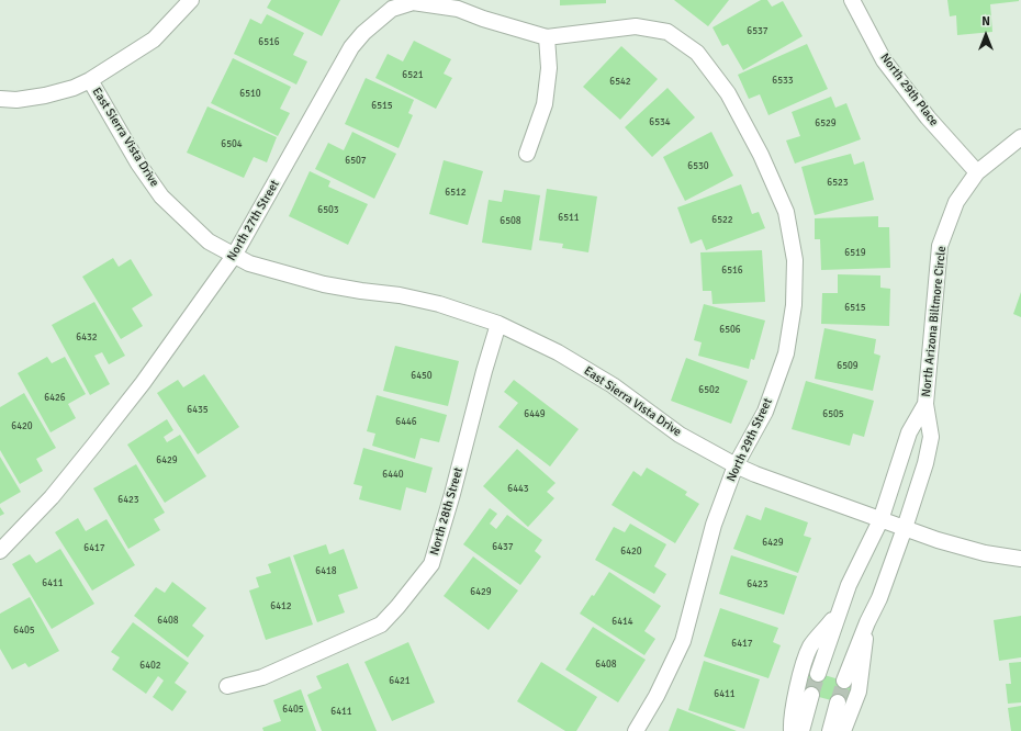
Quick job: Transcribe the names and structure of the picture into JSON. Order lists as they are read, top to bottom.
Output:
{
  "streets": {
    "street": [
      "North 29th Place",
      "East Sierra Vista Drive",
      "North 27th Street",
      "North Arizona Biltmore Circle",
      "North 29th Street",
      "North 28th Street"
    ]
  },
  "crossings": [
    ["North 29th Place", "North Arizona Biltmore Circle"],
    ["East Sierra Vista Drive", "North 27th Street"],
    ["East Sierra Vista Drive", "North Arizona Biltmore Circle"],
    ["East Sierra Vista Drive", "North 29th Street"],
    ["East Sierra Vista Drive", "North 28th Street"],
    ["North 27th Street", "North 29th Street"]
  ],
  "house_numbers": [
    "6537",
    "6516",
    "6521",
    "6533",
    "6542",
    "6510",
    "6515",
    "6534",
    "6529",
    "6504",
    "6507",
    "6530",
    "6523",
    "6512",
    "6503",
    "6511",
    "6522",
    "6508",
    "6519",
    "6516",
    "6515",
    "6506",
    "6432",
    "6509",
    "6450",
    "6502",
    "6426",
    "6435",
    "6449",
    "6505",
    "6446",
    "6420",
    "6429",
    "6440",
    "6443",
    "6423",
    "6429",
    "6437",
    "6417",
    "6420",
    "6418",
    "6411",
    "6423",
    "6429",
    "6412",
    "6408",
    "6414",
    "6405",
    "6417",
    "6408",
    "6402",
    "6421",
    "6411",
    "6405",
    "6411"
  ],
  "north": "top"
}
